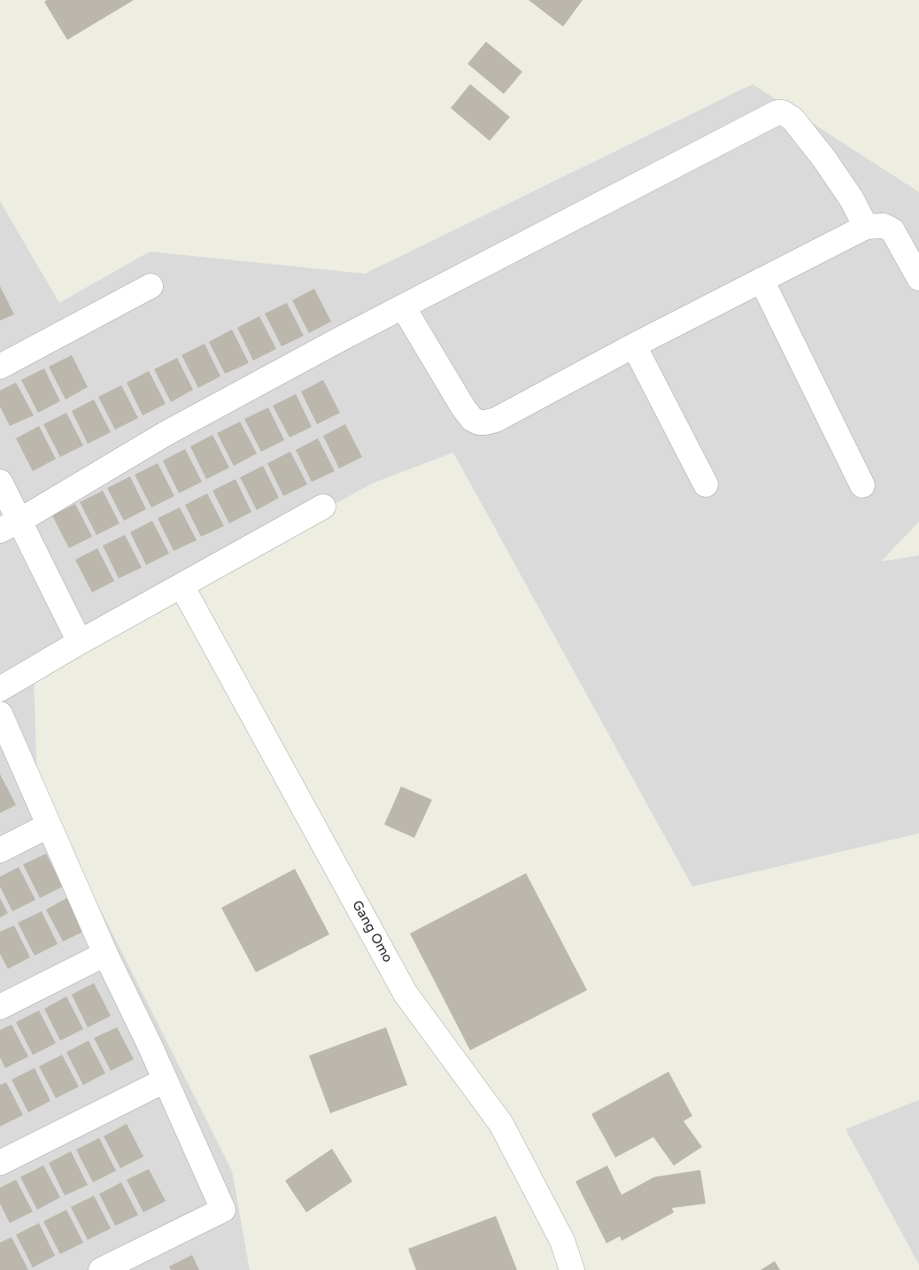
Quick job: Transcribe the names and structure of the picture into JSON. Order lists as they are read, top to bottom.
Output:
{
  "streets": {
    "street": ["Gang Omo"]
  }
}
